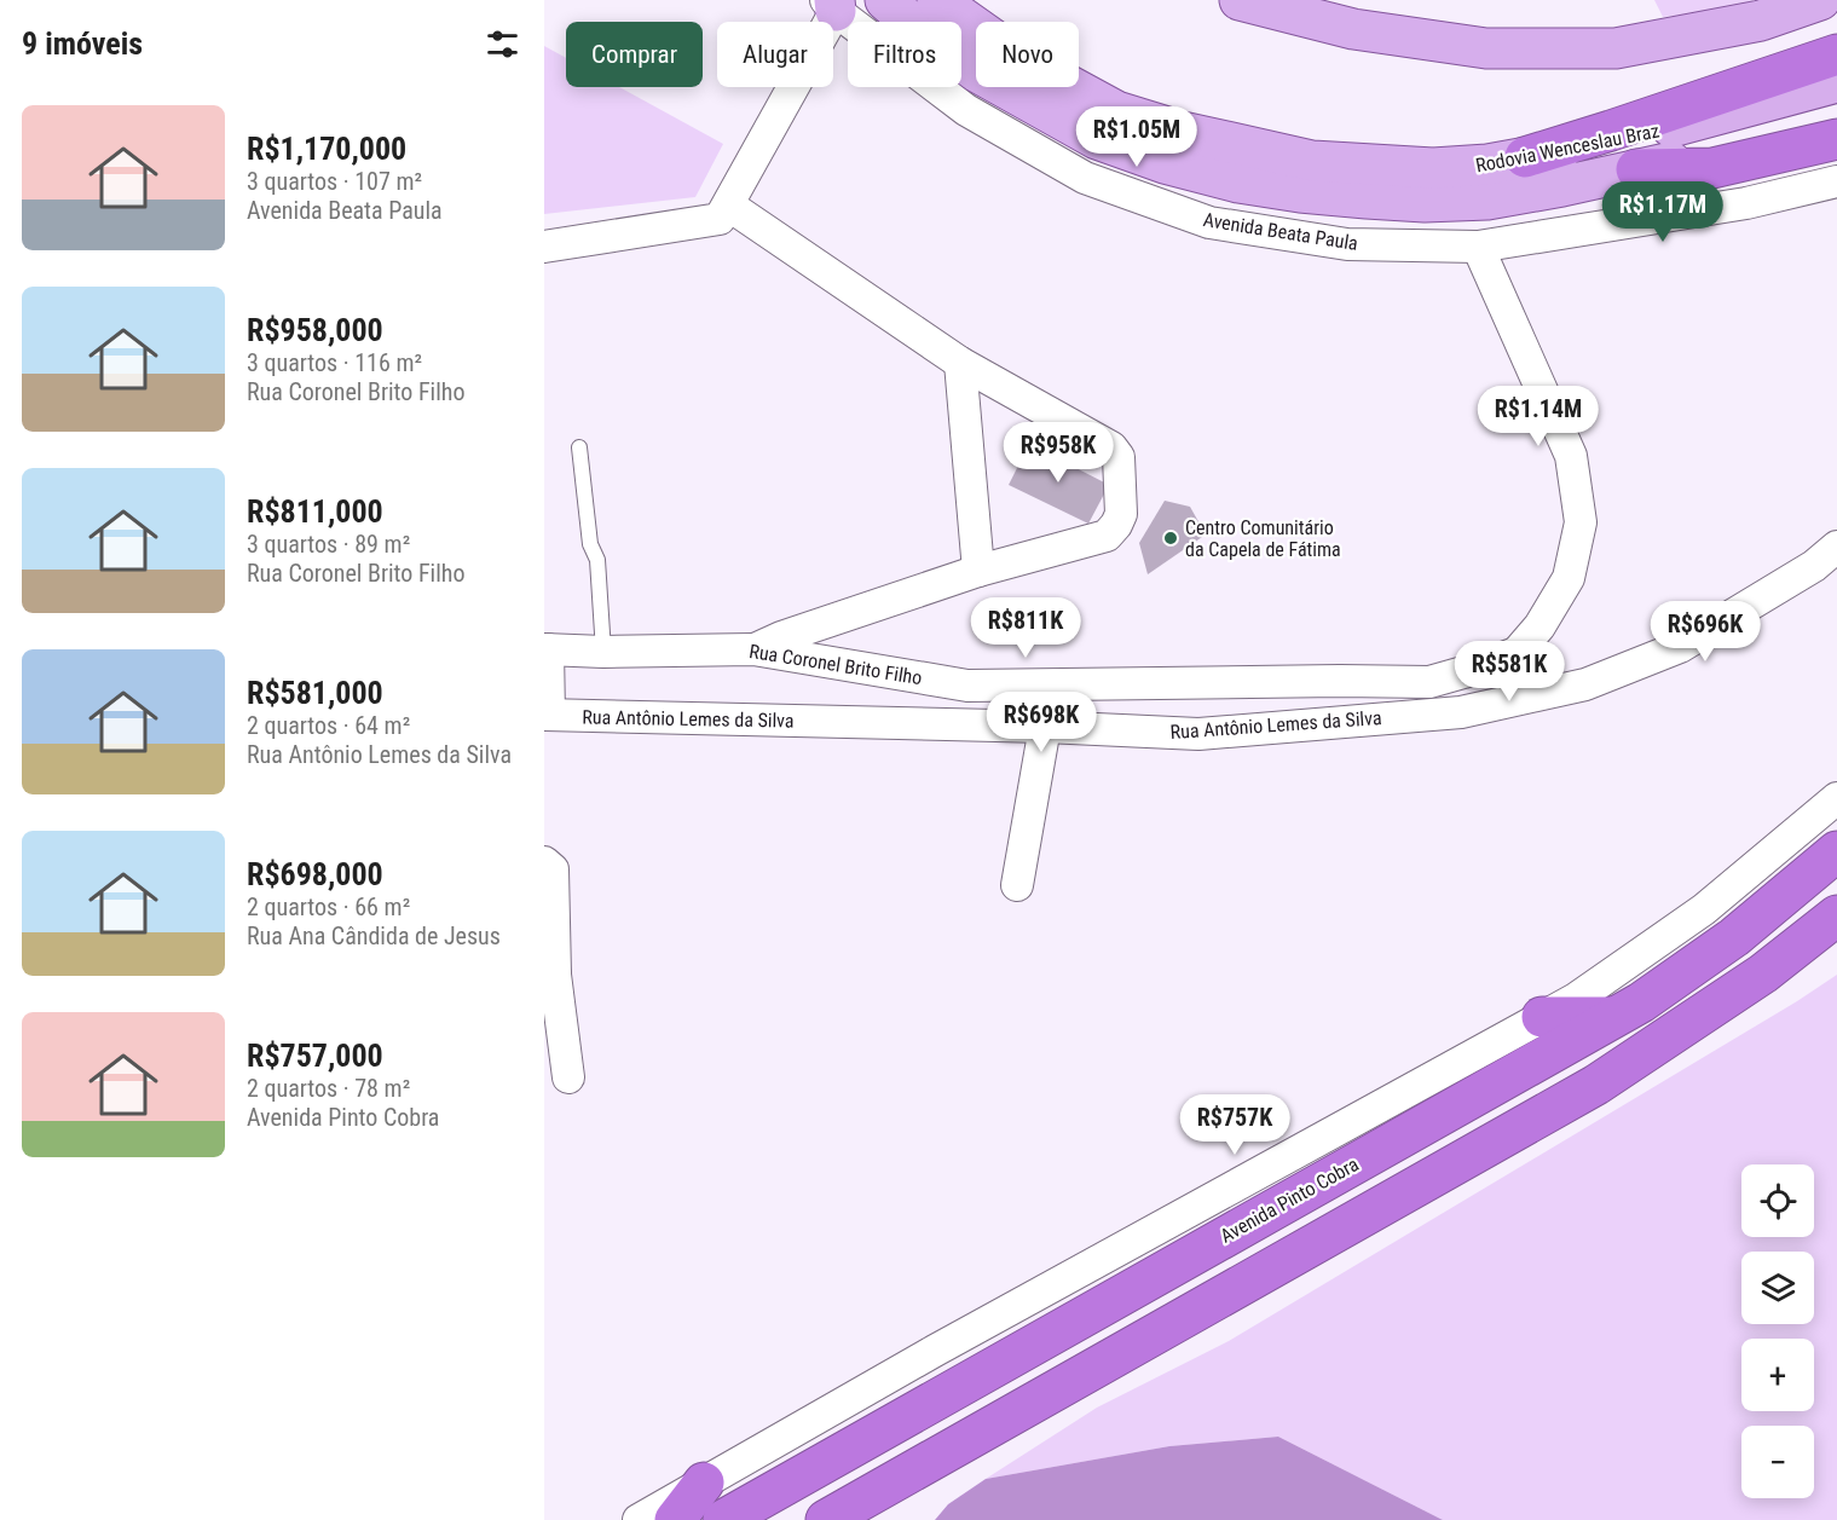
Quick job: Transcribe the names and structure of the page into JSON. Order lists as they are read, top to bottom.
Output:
{
  "streets": {
    "highway": ["Avenida Pinto Cobra"],
    "main road": ["Rodovia Wenceslau Braz"],
    "street": ["Avenida Beata Paula", "Rua Coronel Brito Filho", "Rua Antônio Lemes da Silva"]
  },
  "crossings": [
    ["Avenida Beata Paula", "Rua Coronel Brito Filho"],
    ["Rua Coronel Brito Filho", "Rua Antônio Lemes da Silva"]
  ],
  "places": ["Centro Comunitário da Capela de Fátima"],
  "page": {
    "heading": "9 imóveis",
    "chip": [
      "Comprar",
      "Alugar",
      "Filtros",
      "Novo"
    ],
    "list": [
      {
        "name": "R$1,170,000",
        "note": "3 quartos · 107 m² · Avenida Beata Paula"
      },
      {
        "name": "R$958,000",
        "note": "3 quartos · 116 m² · Rua Coronel Brito Filho"
      },
      {
        "name": "R$811,000",
        "note": "3 quartos · 89 m² · Rua Coronel Brito Filho"
      },
      {
        "name": "R$581,000",
        "note": "2 quartos · 64 m² · Rua Antônio Lemes da Silva"
      },
      {
        "name": "R$698,000",
        "note": "2 quartos · 66 m² · Rua Ana Cândida de Jesus"
      },
      {
        "name": "R$757,000",
        "note": "2 quartos · 78 m² · Avenida Pinto Cobra"
      }
    ],
    "price": [
      "R$1.05M",
      "R$1.17M",
      "R$1.14M",
      "R$958K",
      "R$811K",
      "R$696K",
      "R$581K",
      "R$698K",
      "R$757K"
    ],
    "map_buttons": ["+", "−"]
  }
}
